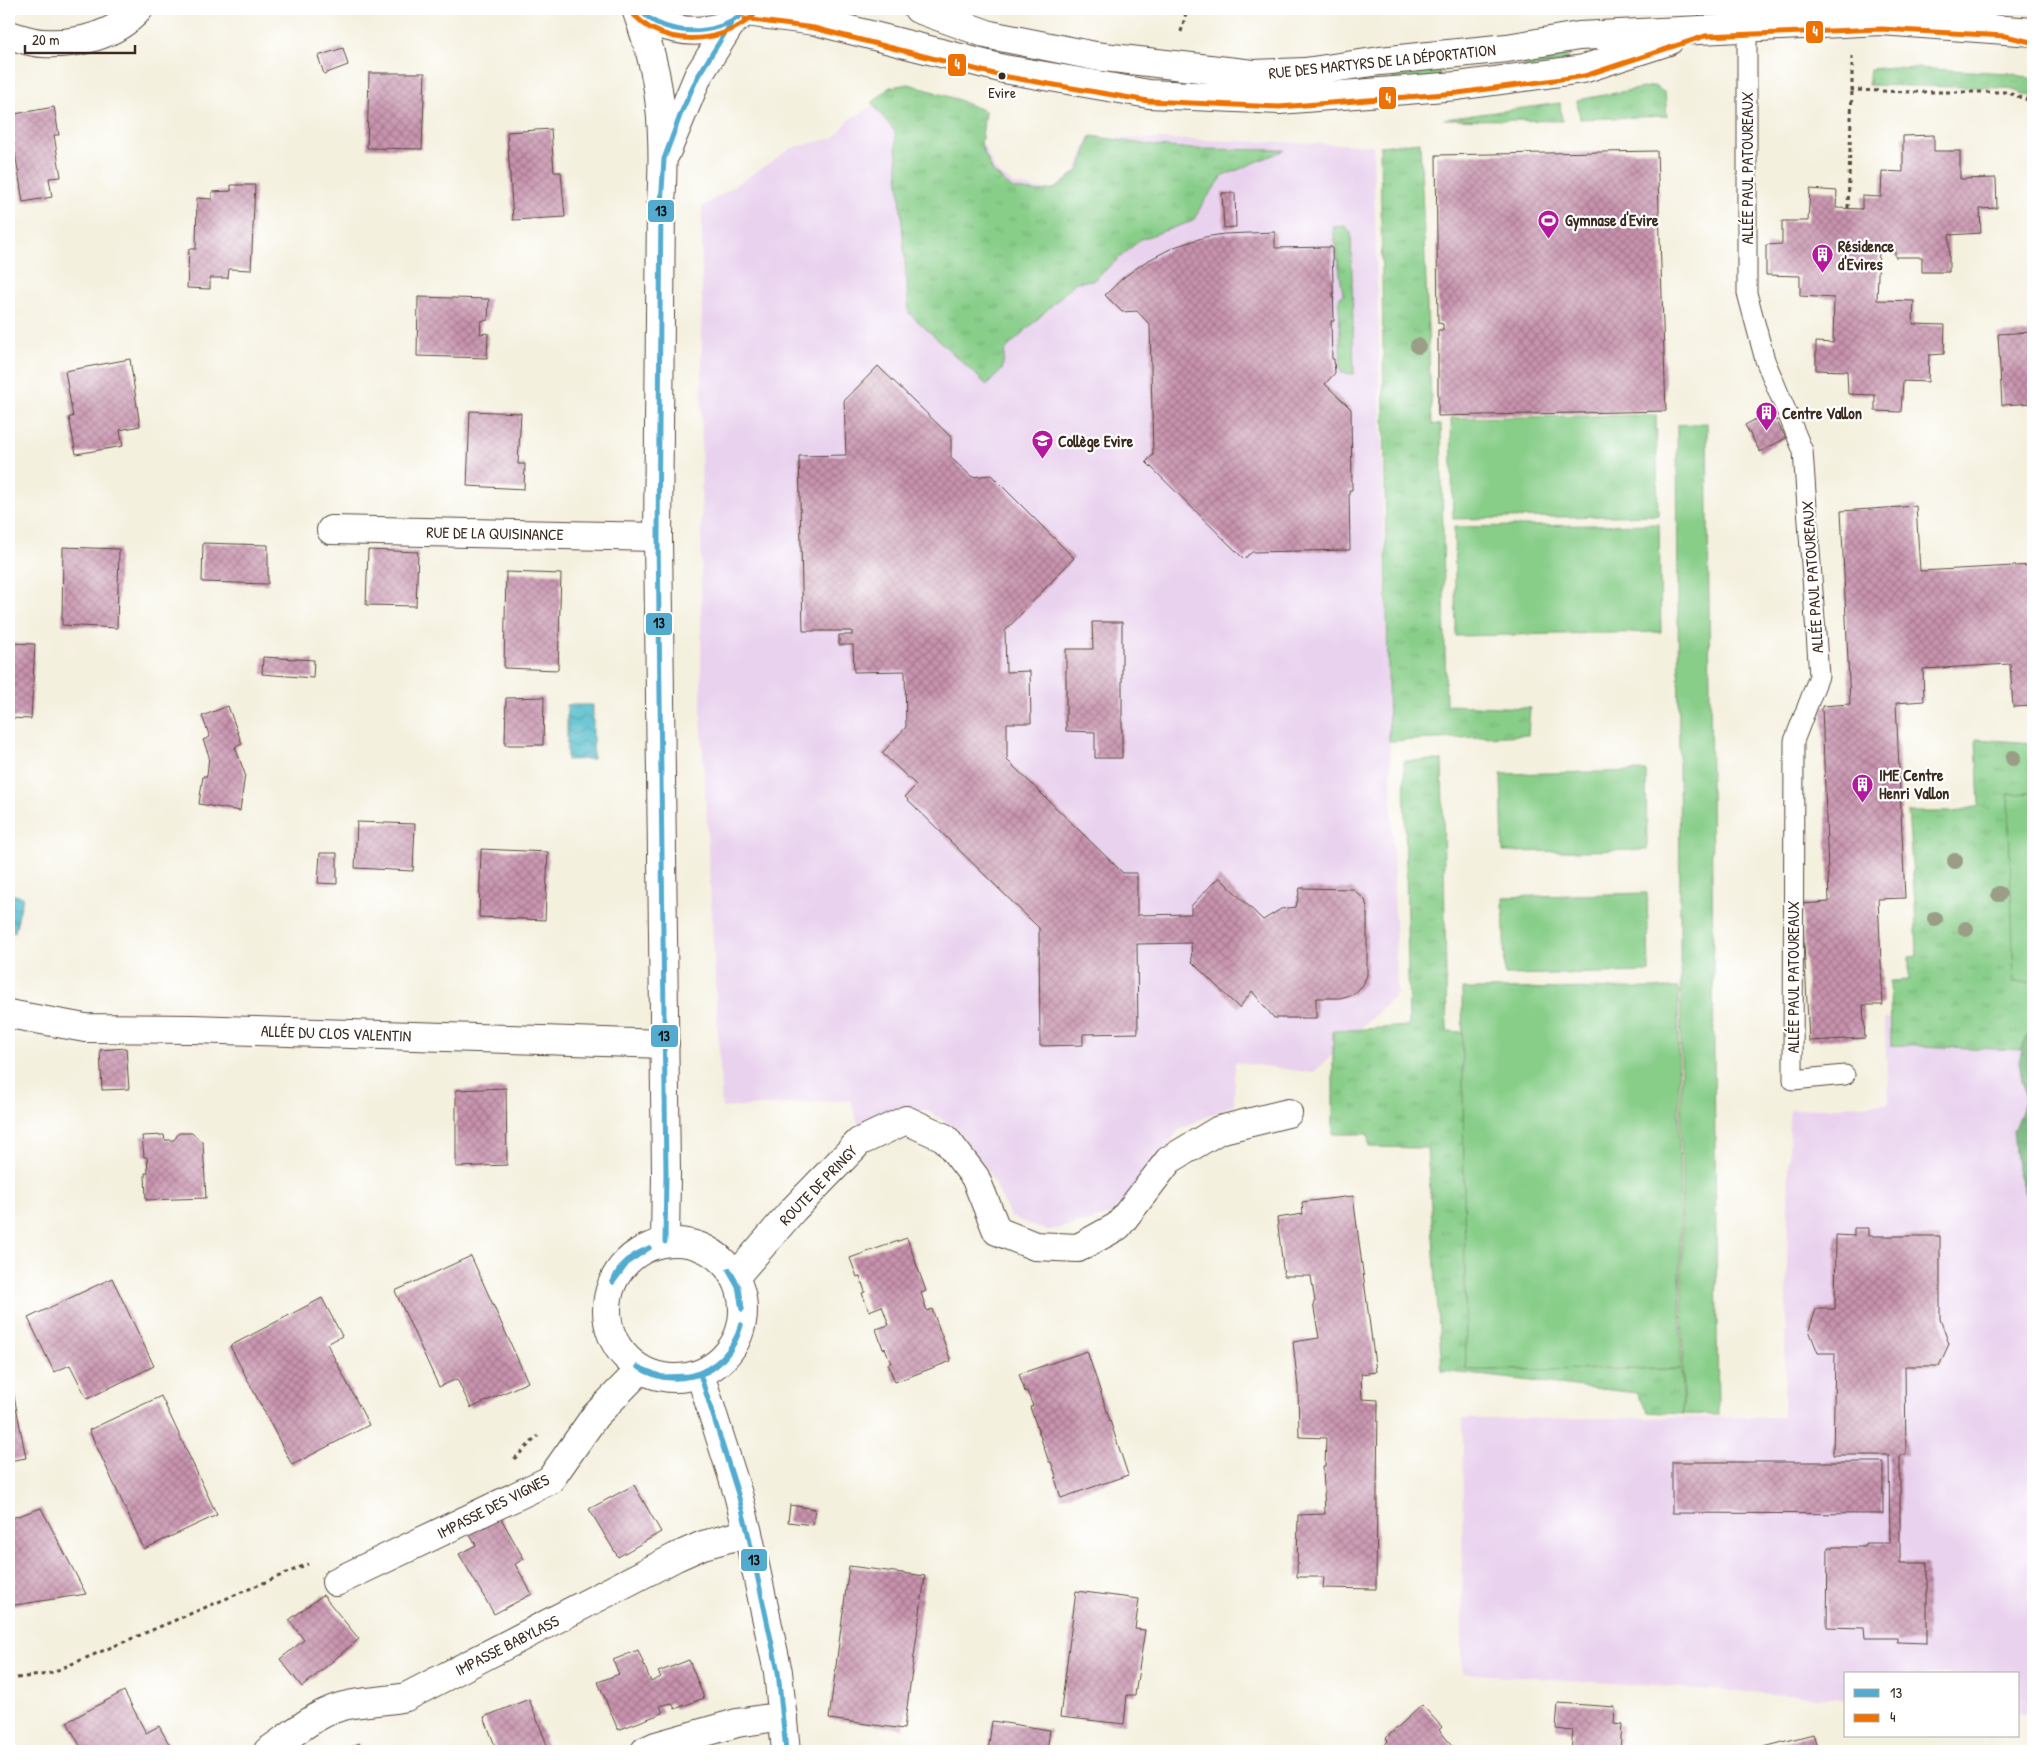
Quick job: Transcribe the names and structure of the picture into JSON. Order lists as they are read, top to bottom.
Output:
{
  "streets": {
    "street": [
      "RUE DES MARTYRS DE LA DÉPORTATION",
      "RUE DE LA QUISINANCE",
      "ALLÉE DU CLOS VALENTIN",
      "ROUTE DE PRINGY",
      "IMPASSE DES VIGNES",
      "IMPASSE BABYLASS"
    ],
    "lane": ["ALLÉE PAUL PATOUREAUX"]
  },
  "crossings": [
    ["RUE DES MARTYRS DE LA DÉPORTATION", "ALLÉE PAUL PATOUREAUX"],
    ["ROUTE DE PRINGY", "IMPASSE DES VIGNES"]
  ],
  "places": {
    "other": ["Evire"],
    "sports": ["Gymnase d'Evire"],
    "building": ["Résidence d'Evires", "Centre Vallon", "IME Centre Henri Vallon"],
    "school or university": ["Collège Evire"]
  },
  "lines": ["transit line 13", "transit line 4"],
  "legend": ["13", "4"],
  "scale_bar": "20 m"
}
